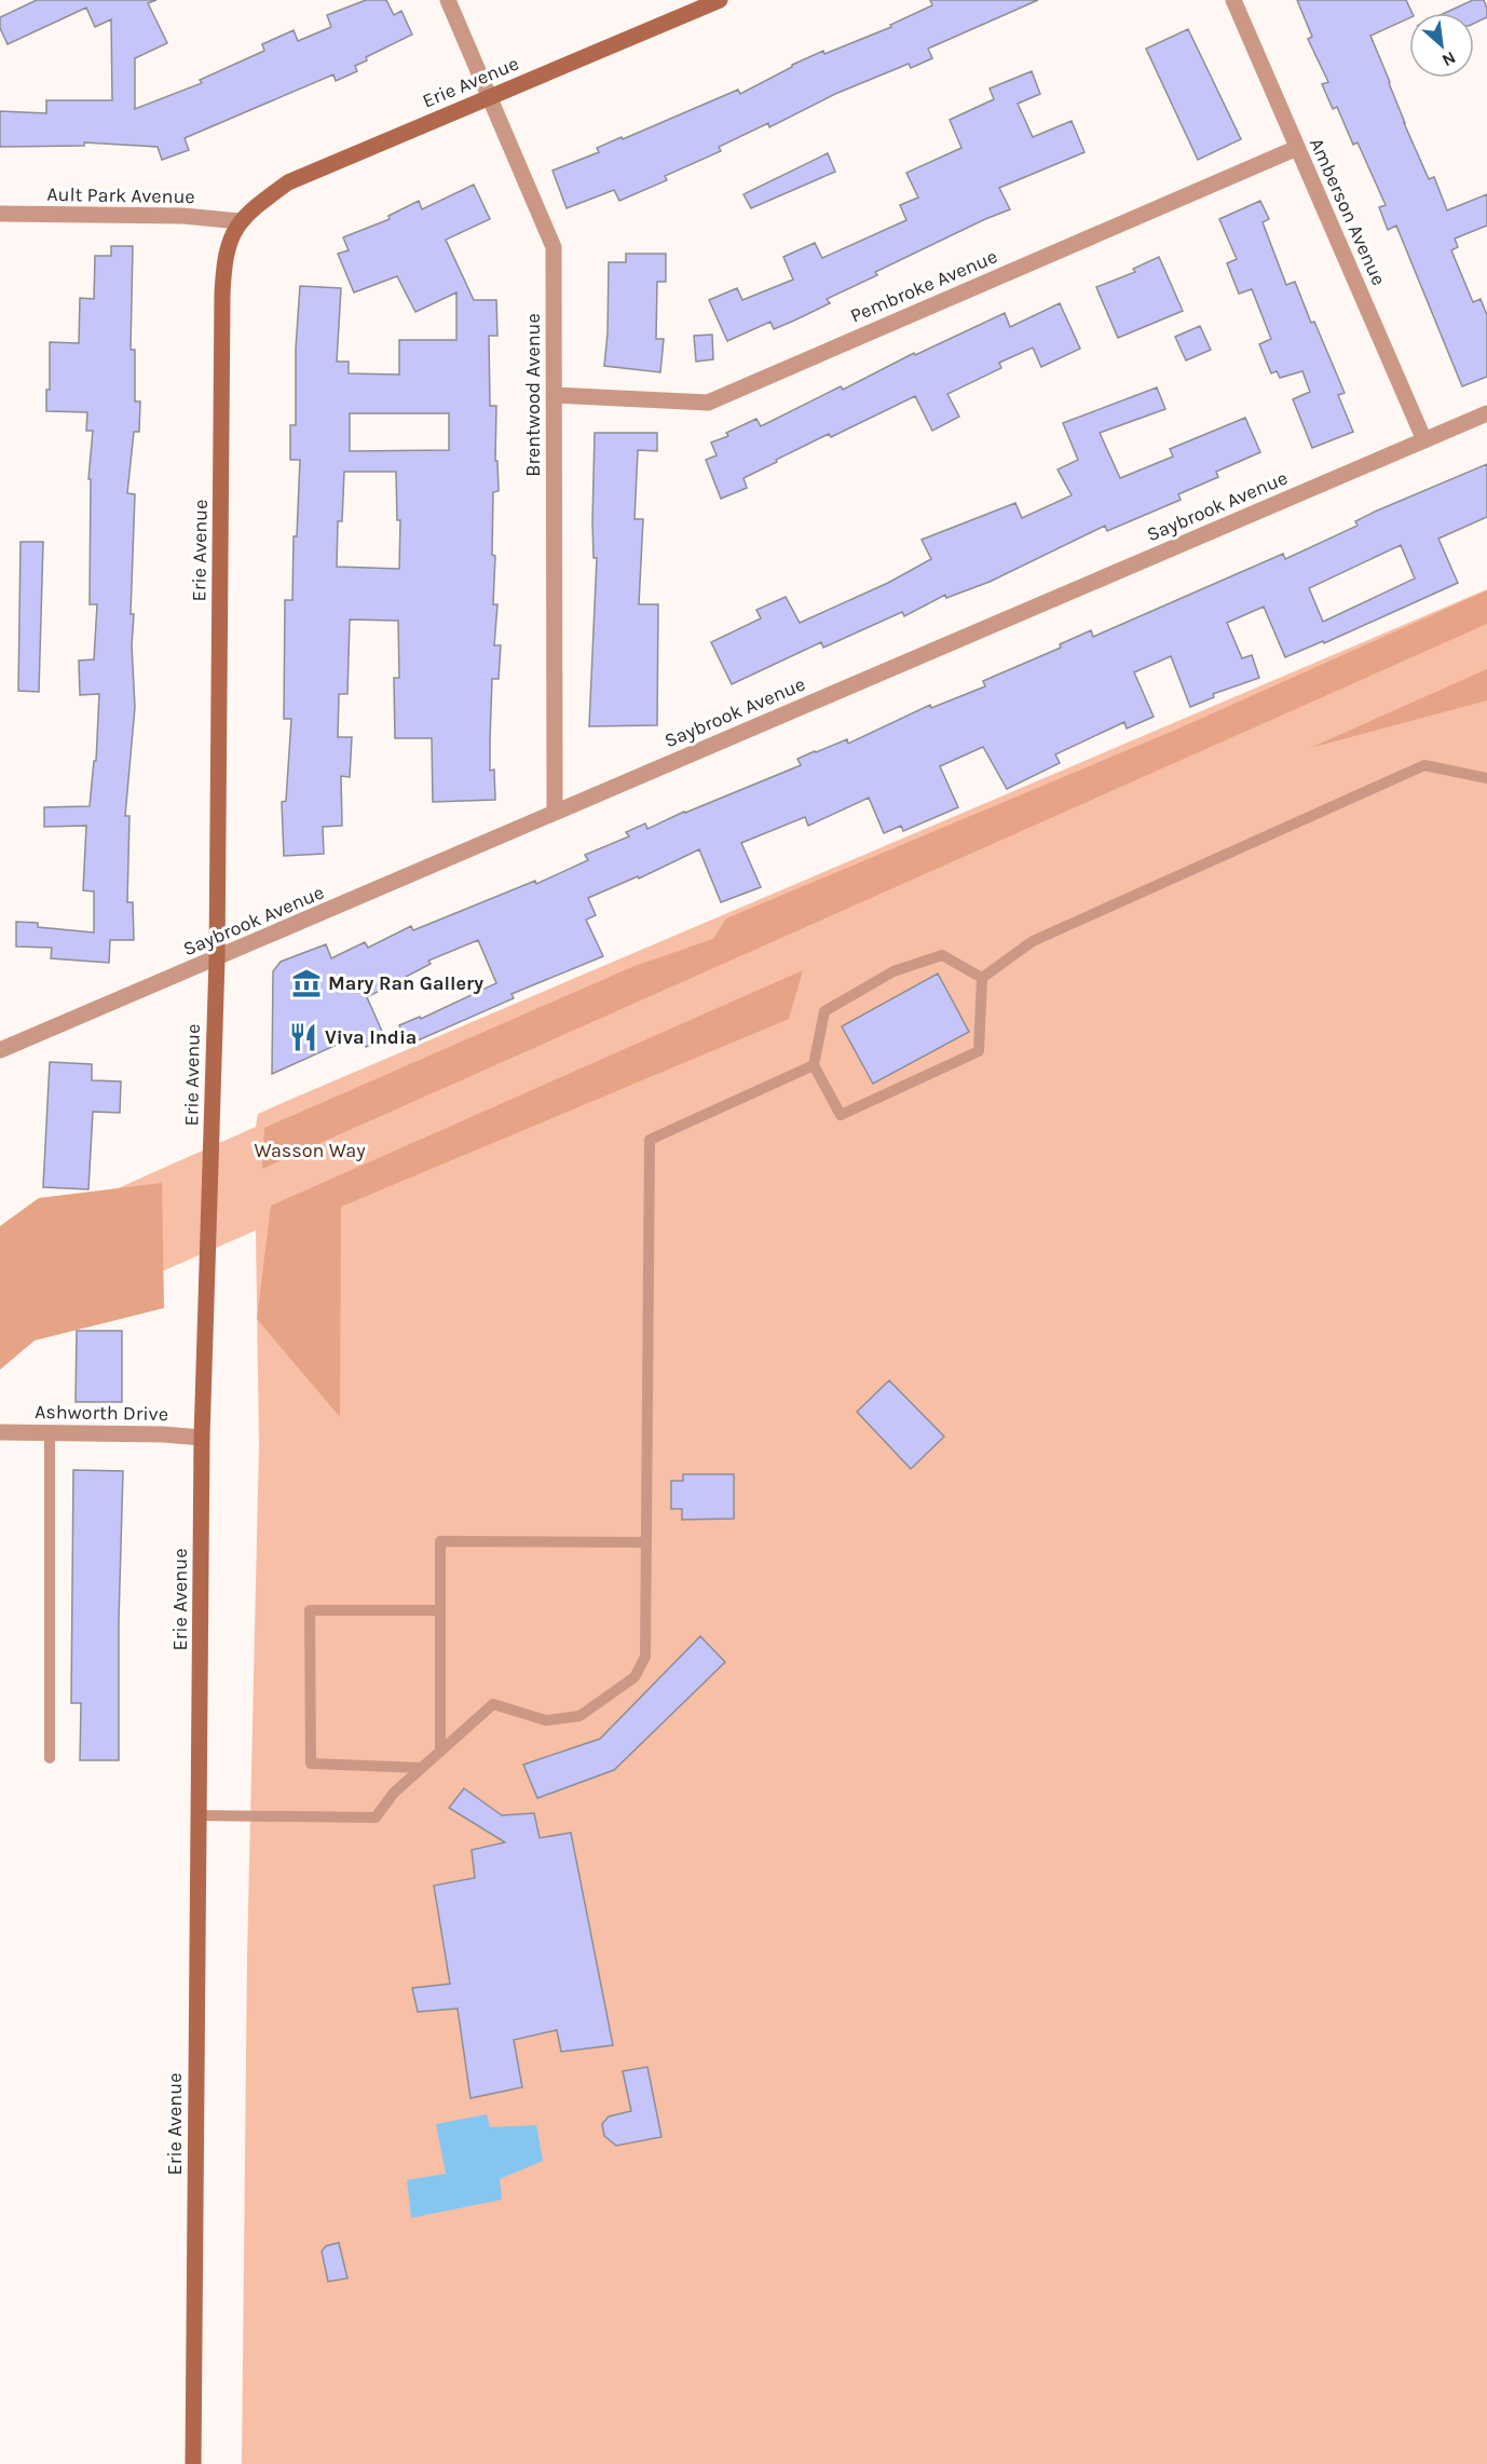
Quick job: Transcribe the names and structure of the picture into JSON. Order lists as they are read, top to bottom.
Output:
{
  "streets": {
    "street": [
      "Erie Avenue",
      "Ault Park Avenue",
      "Amberson Avenue",
      "Pembroke Avenue",
      "Brentwood Avenue",
      "Saybrook Avenue",
      "Ashworth Drive"
    ]
  },
  "crossings": [
    ["Erie Avenue", "Ault Park Avenue"],
    ["Erie Avenue", "Brentwood Avenue"],
    ["Erie Avenue", "Saybrook Avenue"],
    ["Erie Avenue", "Ashworth Drive"],
    ["Amberson Avenue", "Pembroke Avenue"],
    ["Amberson Avenue", "Saybrook Avenue"],
    ["Pembroke Avenue", "Brentwood Avenue"],
    ["Brentwood Avenue", "Saybrook Avenue"]
  ],
  "parks": ["Wasson Way"],
  "places": {
    "museum": ["Mary Ran Gallery"],
    "restaurant": ["Viva India"]
  },
  "north": "bottom right"
}
